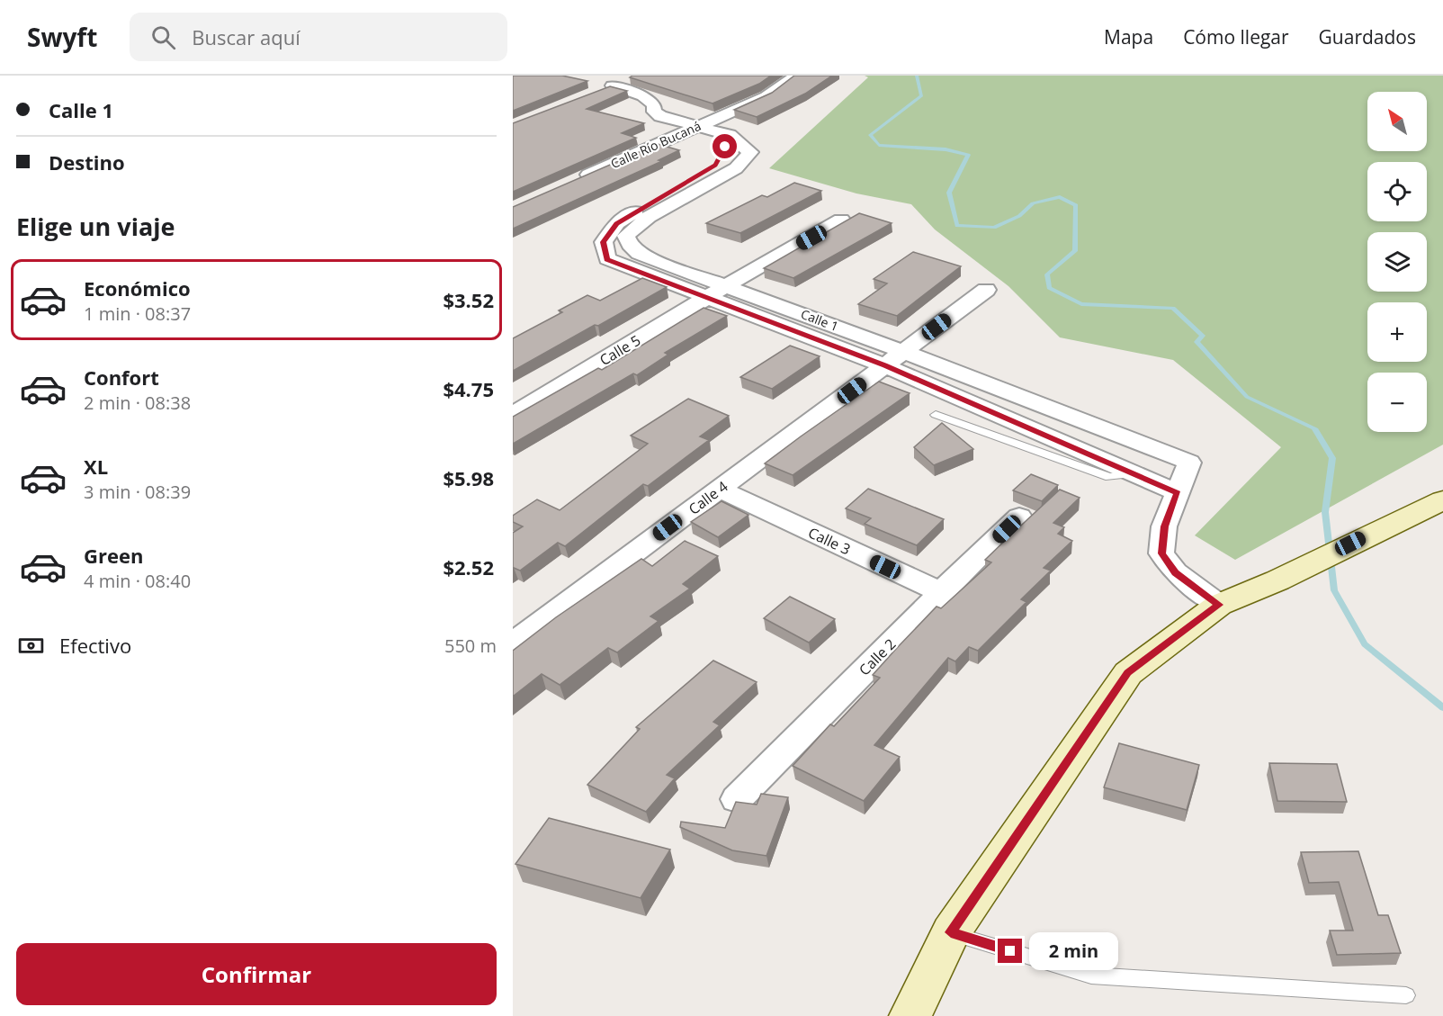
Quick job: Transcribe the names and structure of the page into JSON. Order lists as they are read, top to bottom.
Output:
{
  "streets": {
    "street": [
      "Calle Río Bucaná",
      "Calle 1",
      "Calle 5",
      "Calle 4",
      "Calle 3",
      "Calle 2"
    ]
  },
  "crossings": [
    ["Calle Río Bucaná", "Calle 1"],
    ["Calle 1", "Calle 5"],
    ["Calle 1", "Calle 4"],
    ["Calle 4", "Calle 3"],
    ["Calle 3", "Calle 2"]
  ],
  "north": "top left",
  "page": {
    "header": "Swyft",
    "search": "Buscar aquí",
    "nav": ["Mapa", "Cómo llegar", "Guardados"],
    "banner": ["Calle 1", "Destino"],
    "map_buttons": ["+", "−"],
    "heading": "Elige un viaje",
    "list": [
      {
        "name": "Económico",
        "note": "1 min · 08:37",
        "value": "$3.52"
      },
      {
        "name": "Confort",
        "note": "2 min · 08:38",
        "value": "$4.75"
      },
      {
        "name": "XL",
        "note": "3 min · 08:39",
        "value": "$5.98"
      },
      {
        "name": "Green",
        "note": "4 min · 08:40",
        "value": "$2.52"
      }
    ],
    "pay": ["Efectivo", "550 m"],
    "buttons": "Confirmar",
    "bubble": "2 min"
  }
}
